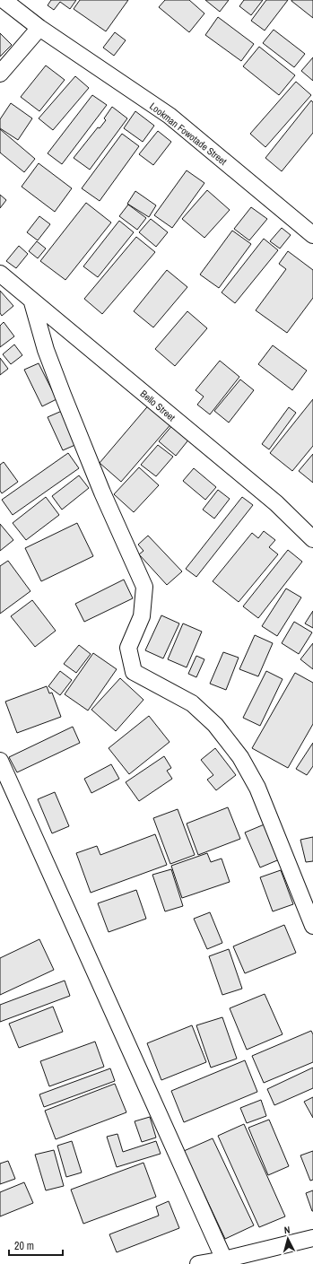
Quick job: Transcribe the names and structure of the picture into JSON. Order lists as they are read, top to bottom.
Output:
{
  "streets": {
    "street": ["Lookman Fowotade Street", "Bello Street"]
  },
  "scale_bar": "20 m",
  "north": "top"
}
